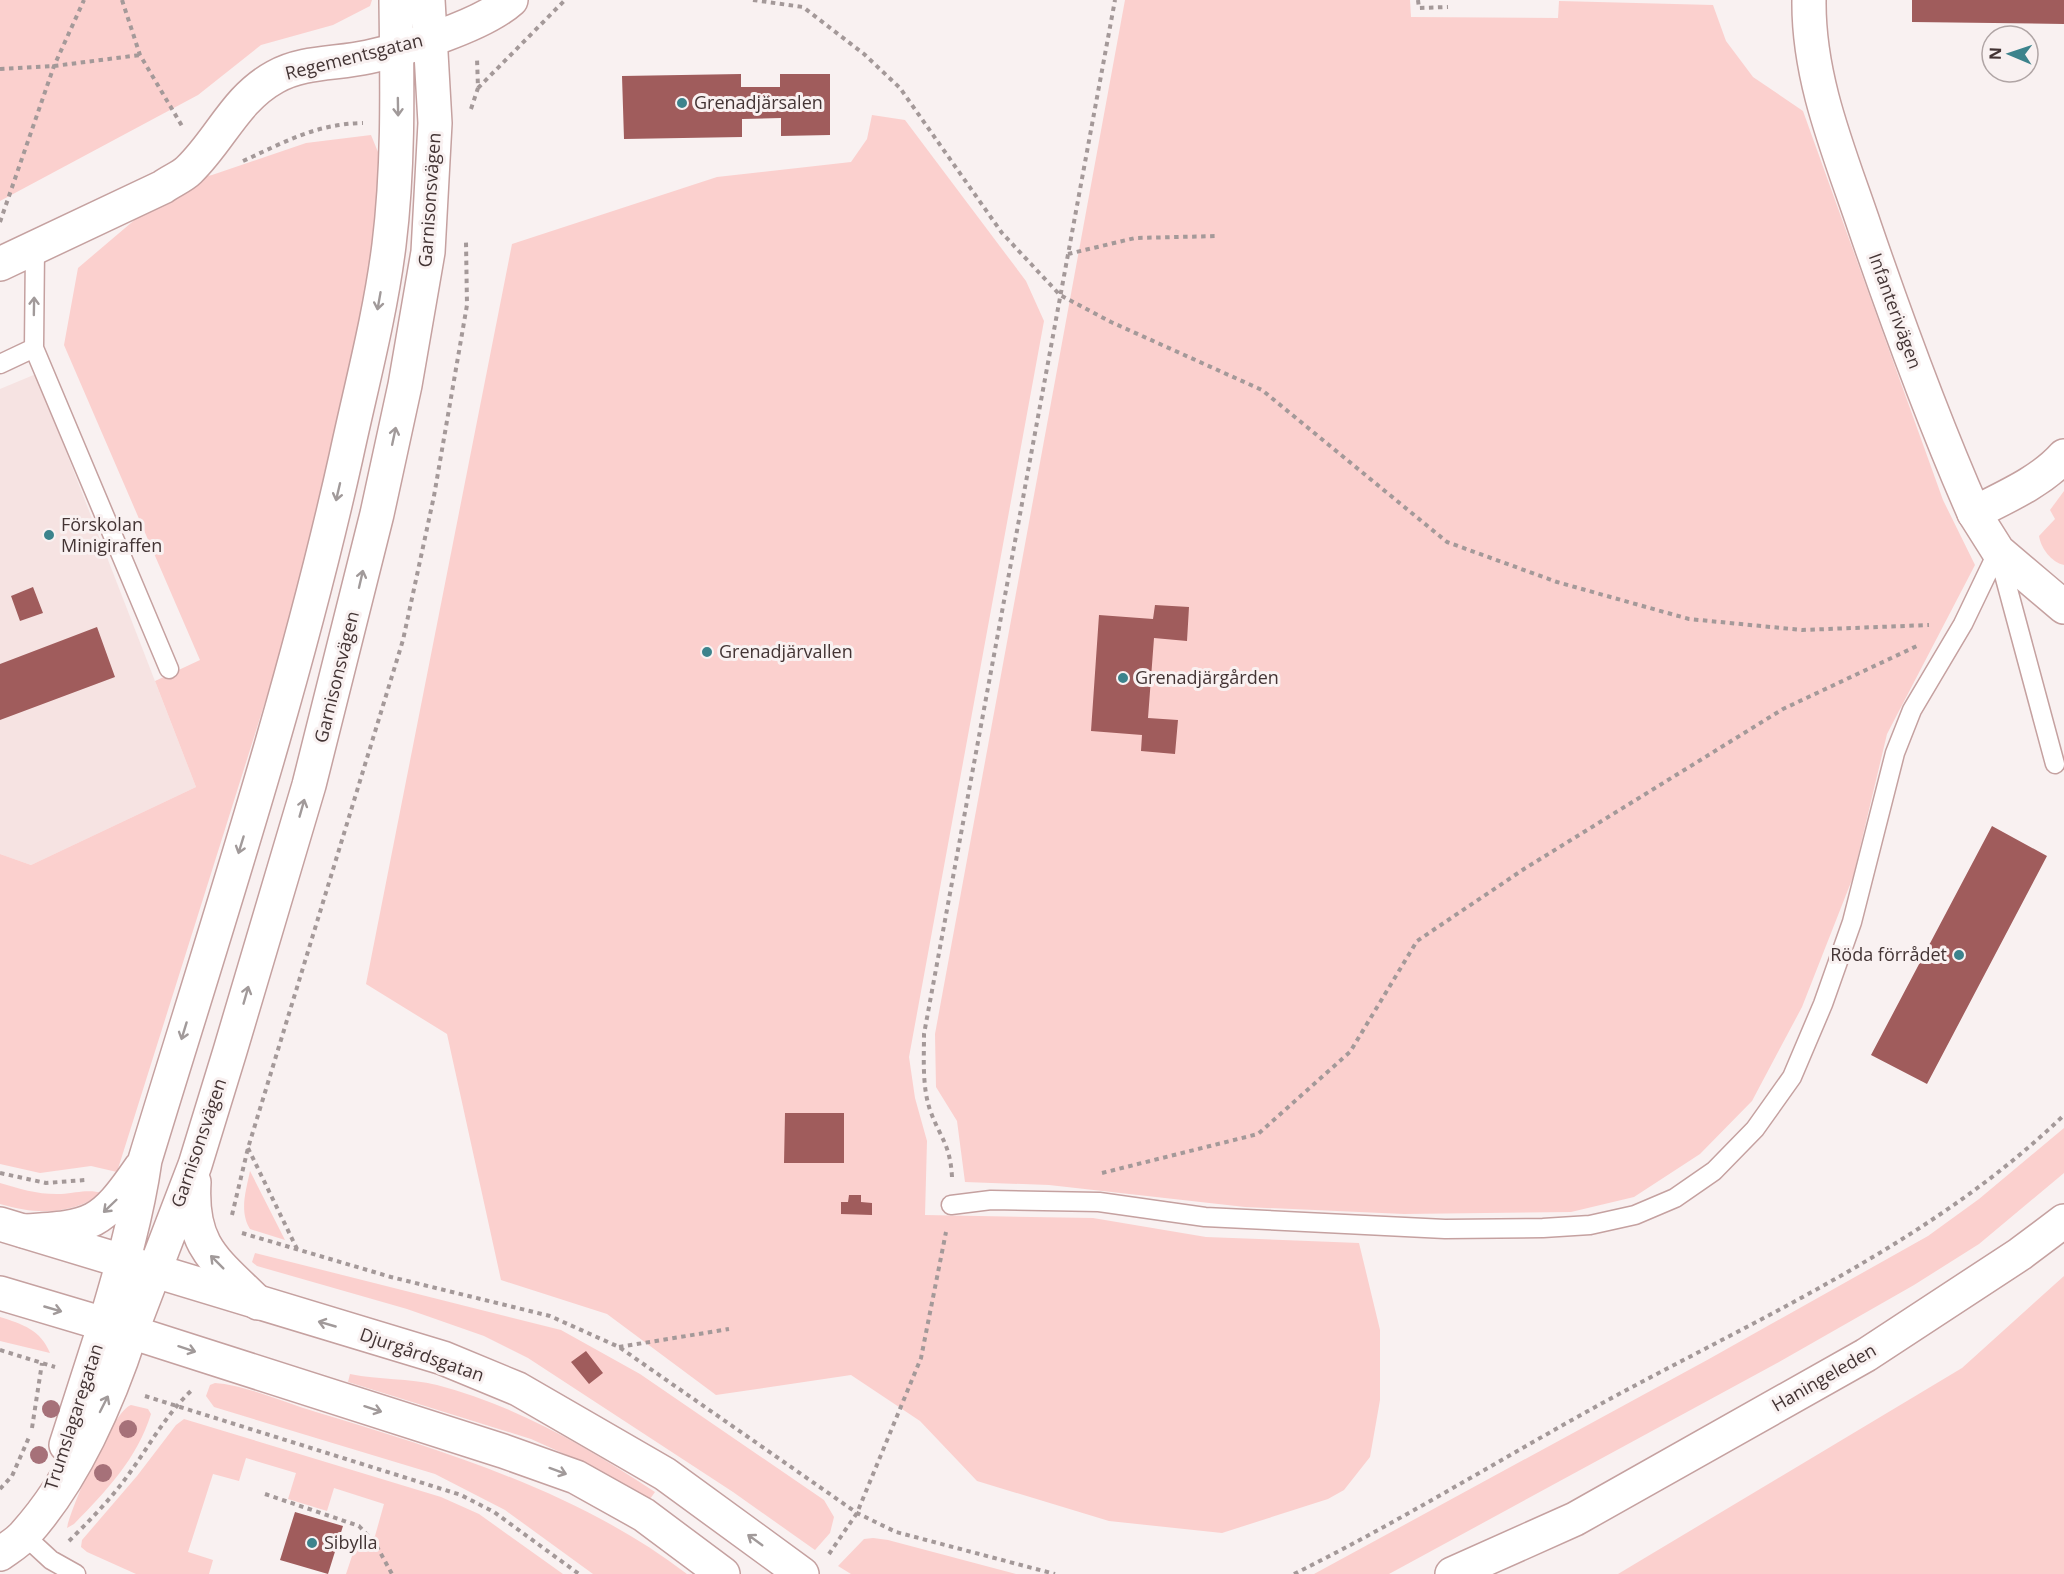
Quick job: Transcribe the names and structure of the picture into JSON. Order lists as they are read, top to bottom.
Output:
{
  "streets": {
    "street": [
      "Regementsgatan",
      "Garnisonsvägen",
      "Infanterivägen",
      "Djurgårdsgatan",
      "Haningeleden",
      "Trumslagaregatan"
    ]
  },
  "crossings": [
    ["Regementsgatan", "Garnisonsvägen"],
    ["Garnisonsvägen", "Djurgårdsgatan"],
    ["Garnisonsvägen", "Trumslagaregatan"]
  ],
  "places": [
    "Grenadjärsalen",
    "Förskolan Minigiraffen",
    "Grenadjärvallen",
    "Grenadjärgården",
    "Röda förrådet",
    "Sibylla"
  ],
  "north": "left"
}
